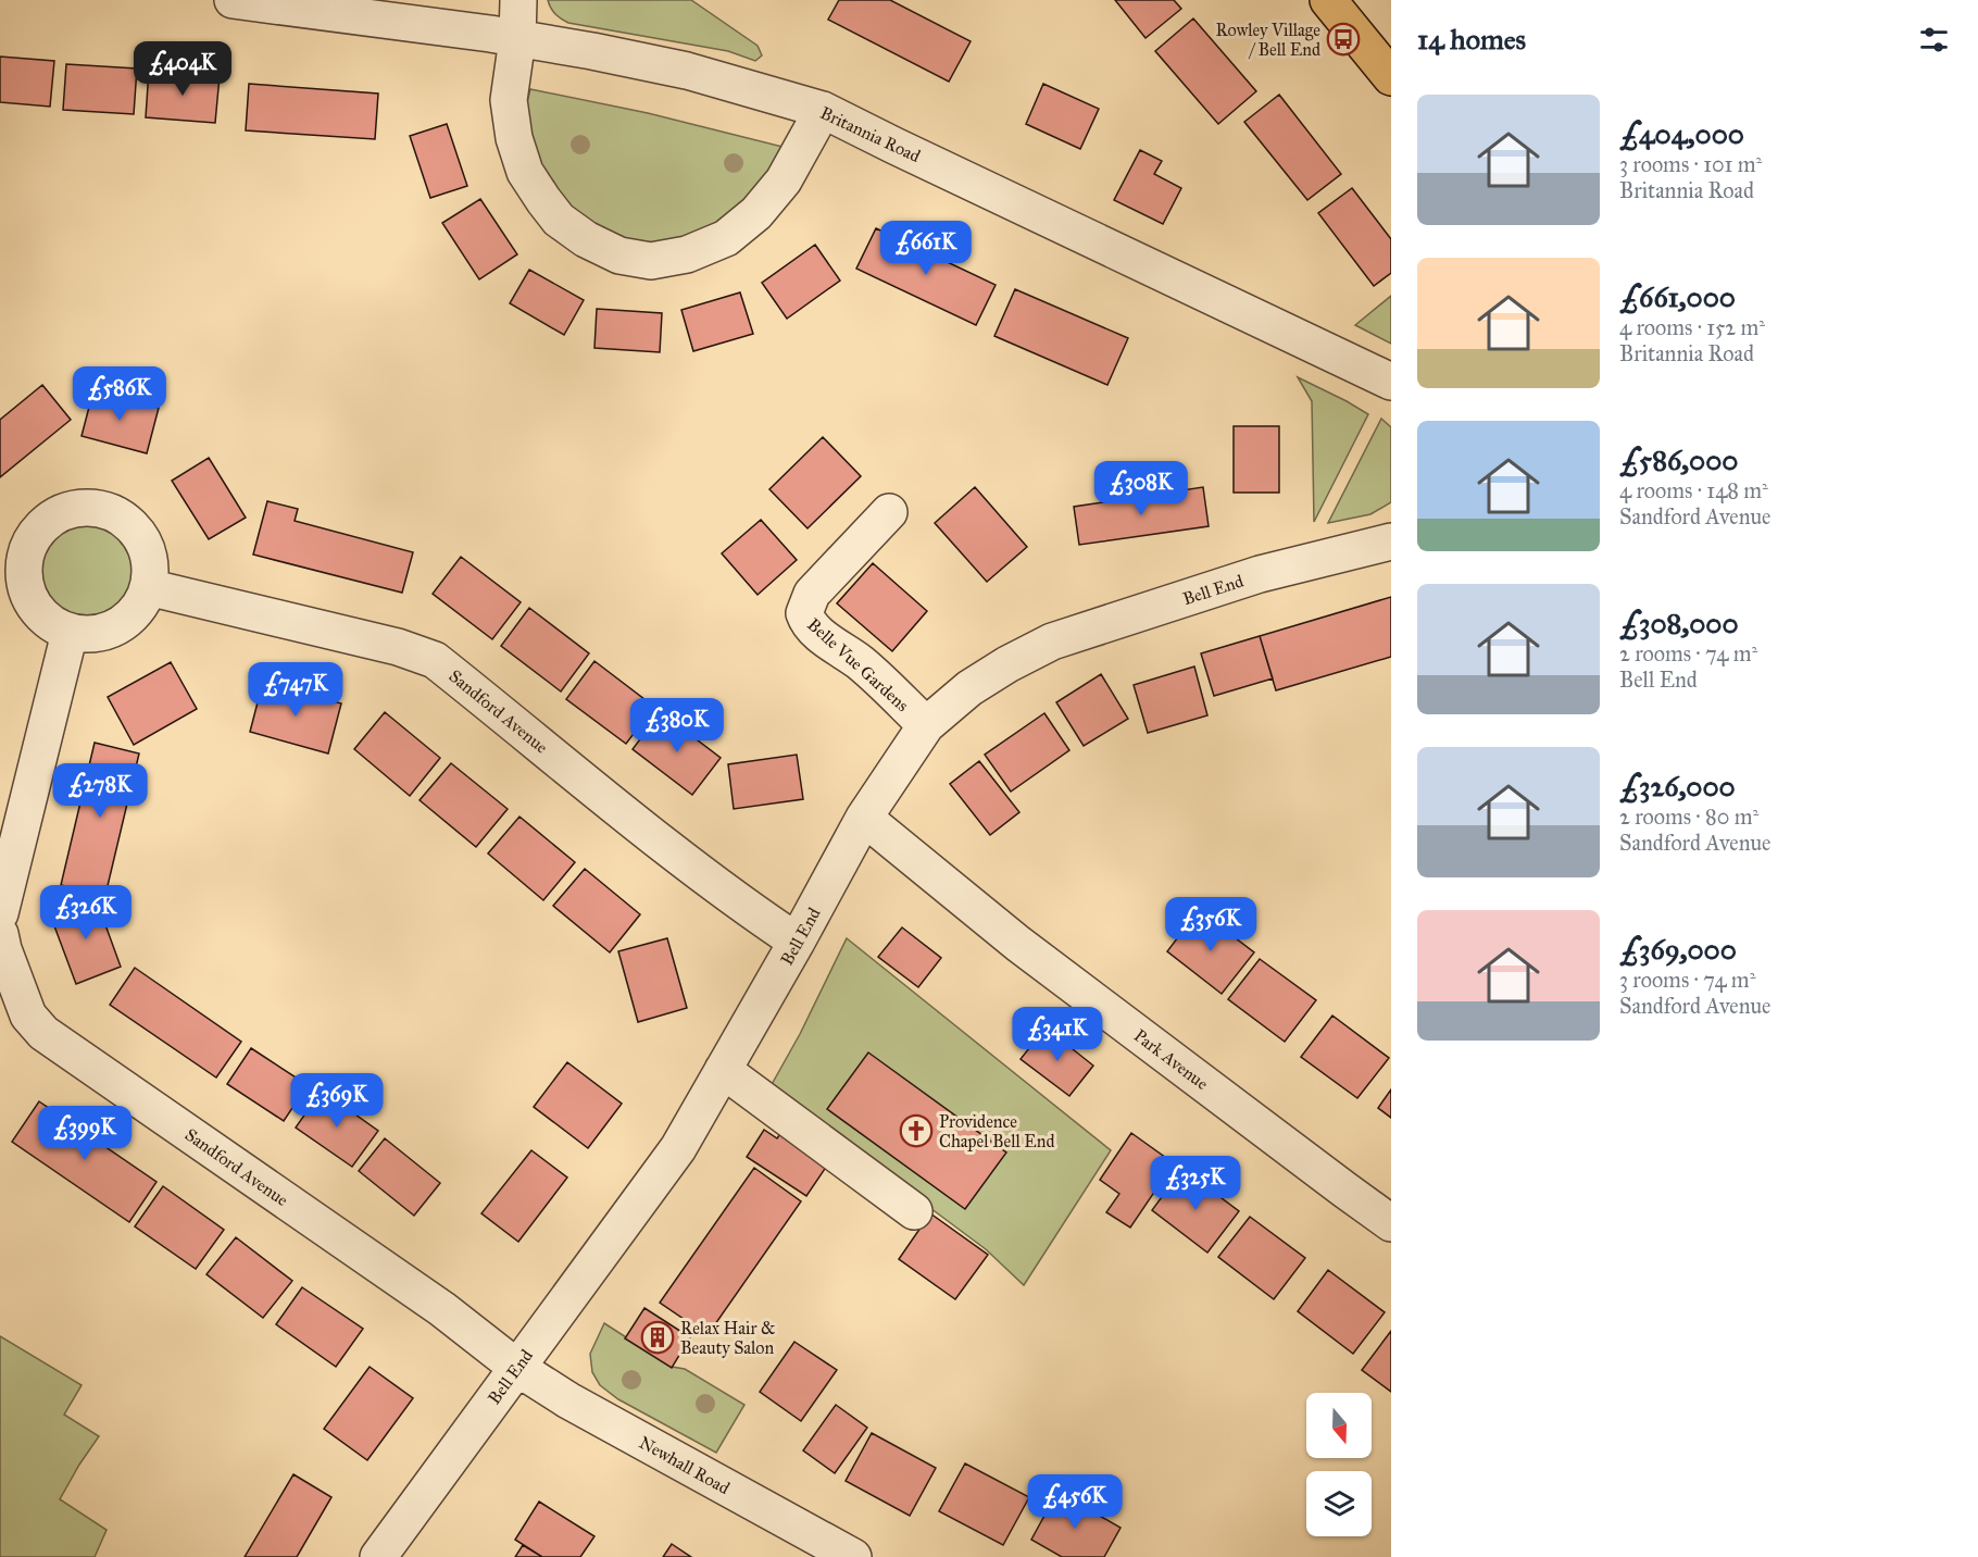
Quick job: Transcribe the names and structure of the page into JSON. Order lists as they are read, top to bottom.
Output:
{
  "streets": {
    "street": [
      "Britannia Road",
      "Bell End",
      "Belle Vue Gardens",
      "Sandford Avenue",
      "Park Avenue",
      "Newhall Road"
    ]
  },
  "crossings": [
    ["Bell End", "Belle Vue Gardens"],
    ["Bell End", "Sandford Avenue"],
    ["Bell End", "Park Avenue"],
    ["Bell End", "Newhall Road"],
    ["Sandford Avenue", "Newhall Road"]
  ],
  "places": {
    "bus stop": ["Rowley Village / Bell End"],
    "church": ["Providence Chapel Bell End"],
    "building": ["Relax Hair & Beauty Salon"]
  },
  "north": "bottom",
  "page": {
    "heading": "14 homes",
    "price": [
      "£404K",
      "£661K",
      "£586K",
      "£308K",
      "£747K",
      "£380K",
      "£278K",
      "£326K",
      "£356K",
      "£341K",
      "£369K",
      "£399K",
      "£325K",
      "£456K"
    ],
    "list": [
      {
        "name": "£404,000",
        "note": "3 rooms · 101 m² · Britannia Road"
      },
      {
        "name": "£661,000",
        "note": "4 rooms · 152 m² · Britannia Road"
      },
      {
        "name": "£586,000",
        "note": "4 rooms · 148 m² · Sandford Avenue"
      },
      {
        "name": "£308,000",
        "note": "2 rooms · 74 m² · Bell End"
      },
      {
        "name": "£326,000",
        "note": "2 rooms · 80 m² · Sandford Avenue"
      },
      {
        "name": "£369,000",
        "note": "3 rooms · 74 m² · Sandford Avenue"
      }
    ]
  }
}
